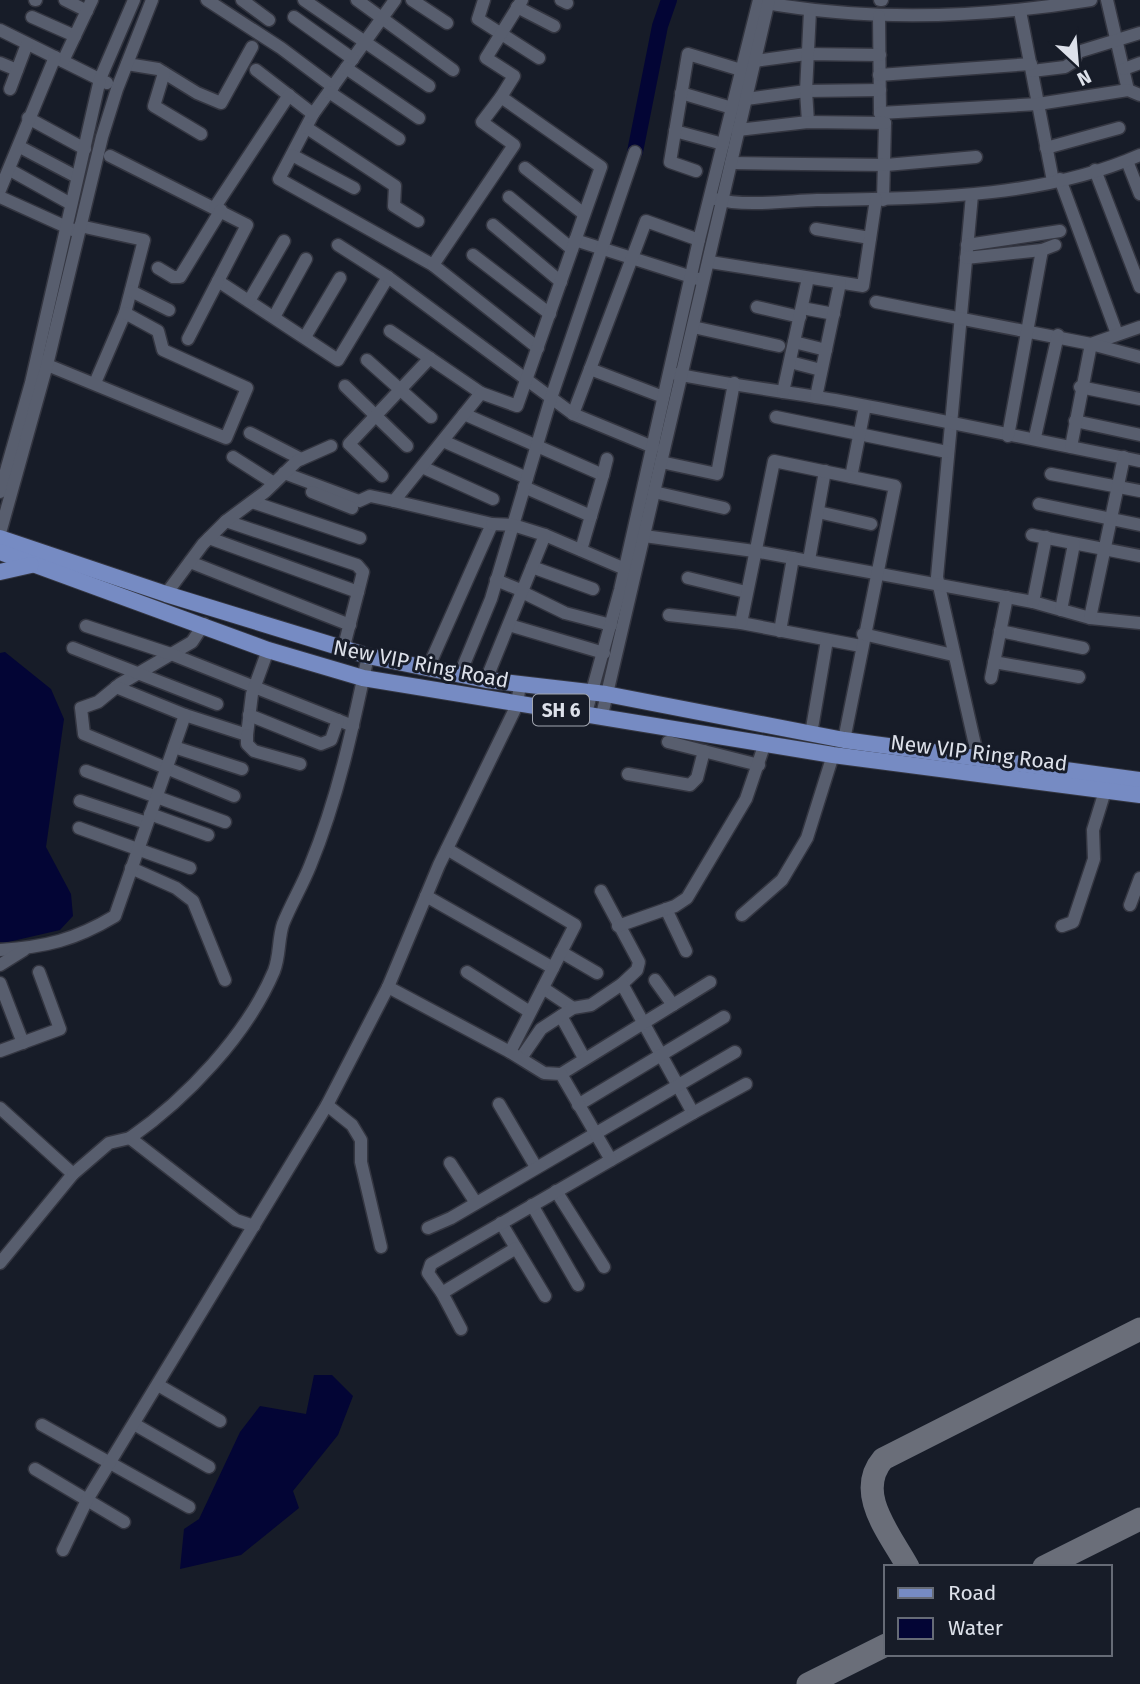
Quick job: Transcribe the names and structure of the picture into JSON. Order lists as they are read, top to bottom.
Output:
{
  "streets": {
    "main road": ["New VIP Ring Road", "SH 6"]
  },
  "legend": ["Road", "Water"],
  "north": "bottom right"
}
